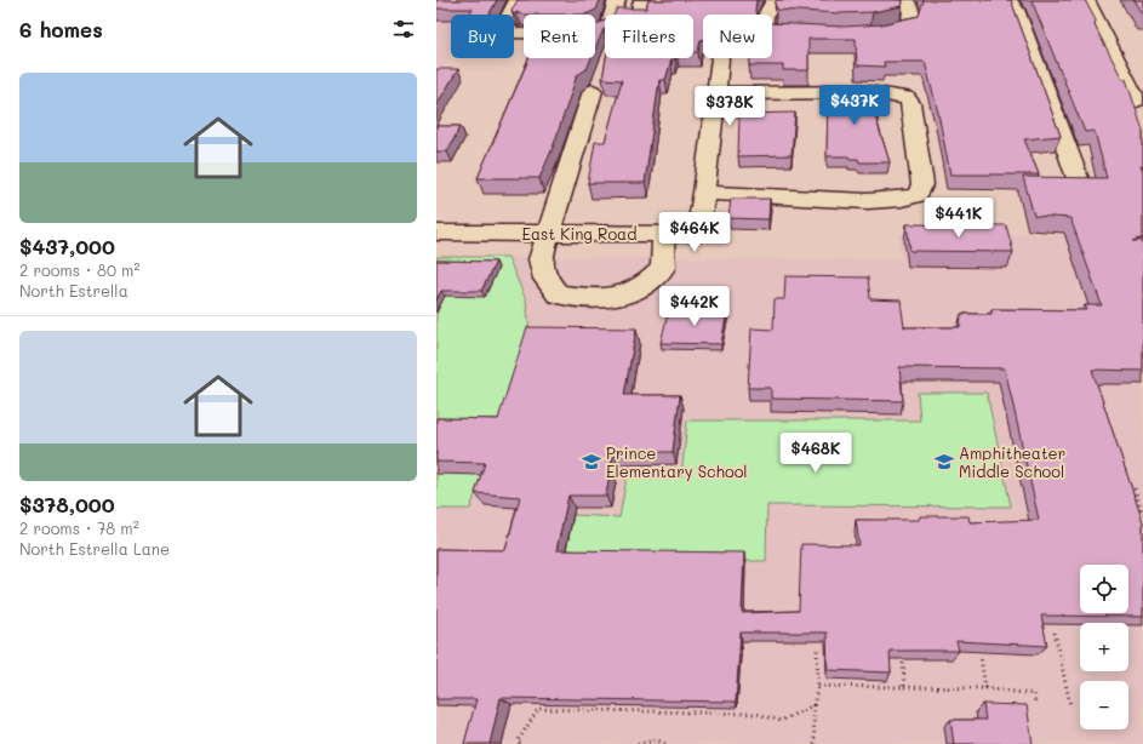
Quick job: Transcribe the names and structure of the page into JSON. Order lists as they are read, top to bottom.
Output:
{
  "streets": {
    "street": ["East King Road"]
  },
  "places": {
    "school or university": ["Prince Elementary School", "Amphitheater Middle School"]
  },
  "page": {
    "heading": "6 homes",
    "chip": [
      "Buy",
      "Rent",
      "Filters",
      "New"
    ],
    "list": [
      {
        "name": "$437,000",
        "note": "2 rooms · 80 m² · North Estrella"
      },
      {
        "name": "$378,000",
        "note": "2 rooms · 78 m² · North Estrella Lane"
      }
    ],
    "price": [
      "$437K",
      "$378K",
      "$441K",
      "$464K",
      "$442K",
      "$468K"
    ],
    "map_buttons": ["+", "−"]
  }
}
